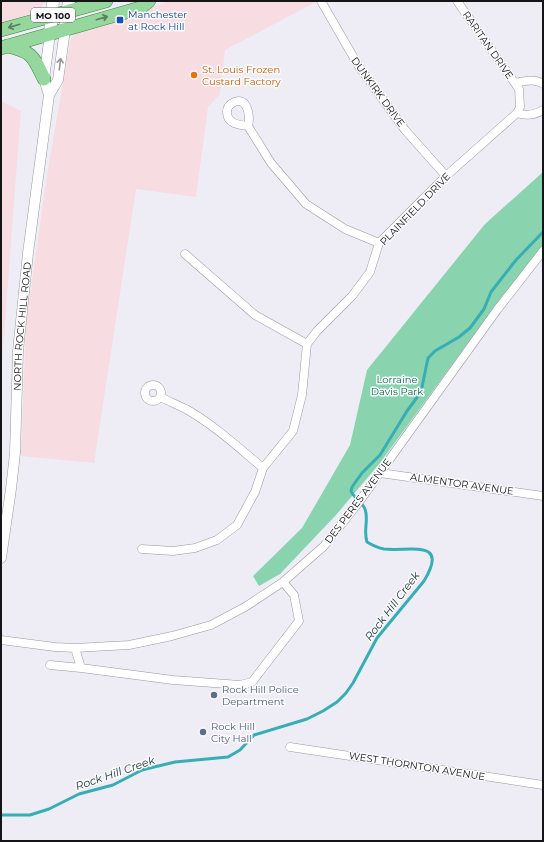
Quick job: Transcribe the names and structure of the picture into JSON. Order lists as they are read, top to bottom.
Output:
{
  "streets": {
    "main road": ["MO 100"],
    "street": [
      "RARITAN DRIVE",
      "DUNKIRK DRIVE",
      "PLAINFIELD DRIVE",
      "NORTH ROCK HILL ROAD",
      "ALMENTOR AVENUE",
      "DES PERES AVENUE",
      "WEST THORNTON AVENUE"
    ]
  },
  "crossings": [
    ["MO 100", "NORTH ROCK HILL ROAD"],
    ["DUNKIRK DRIVE", "PLAINFIELD DRIVE"],
    ["ALMENTOR AVENUE", "DES PERES AVENUE"]
  ],
  "water": ["Rock Hill Creek"],
  "parks": ["Lorraine Davis Park"],
  "places": {
    "transit": ["Manchester at Rock Hill"],
    "other": ["St. Louis Frozen Custard Factory", "Rock Hill Police Department", "Rock Hill City Hall"]
  }
}
